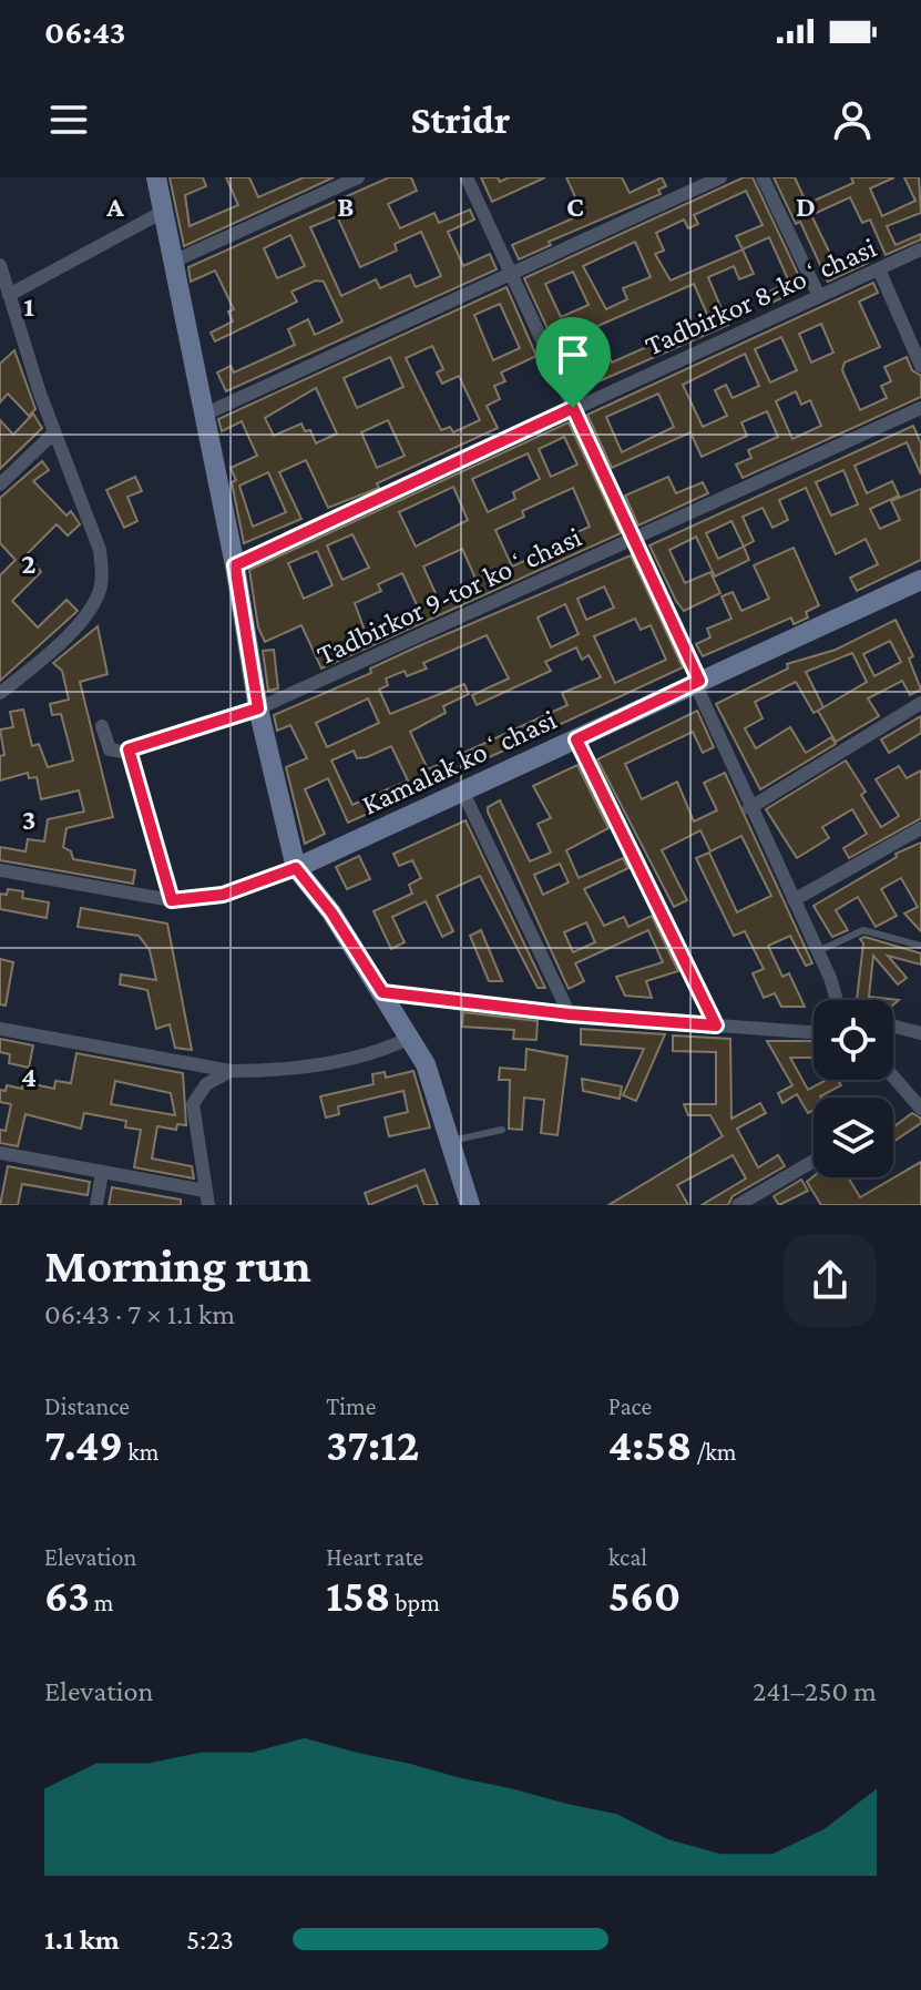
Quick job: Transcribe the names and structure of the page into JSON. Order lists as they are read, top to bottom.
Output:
{
  "streets": {
    "street": ["Tadbirkor 8-koʻchasi", "Tadbirkor 9-tor koʻchasi", "Kamalak koʻchasi"]
  },
  "page": {
    "status": "06:43",
    "header": "Stridr",
    "heading": ["Morning run", "06:43 · 7 × 1.1 km"],
    "stats": [
      ["Distance", "7.49 km"],
      ["Time", "37:12"],
      ["Pace", "4:58 /km"],
      ["Elevation", "63 m"],
      ["Heart rate", "158 bpm"],
      ["kcal", "560"]
    ],
    "chart": ["Elevation", "241–250 m"],
    "list": [
      {
        "name": "1.1 km",
        "note": "5:23"
      }
    ]
  },
  "grid": {
    "columns": [
      "A",
      "B",
      "C",
      "D"
    ],
    "rows": [
      "1",
      "2",
      "3",
      "4"
    ]
  }
}
